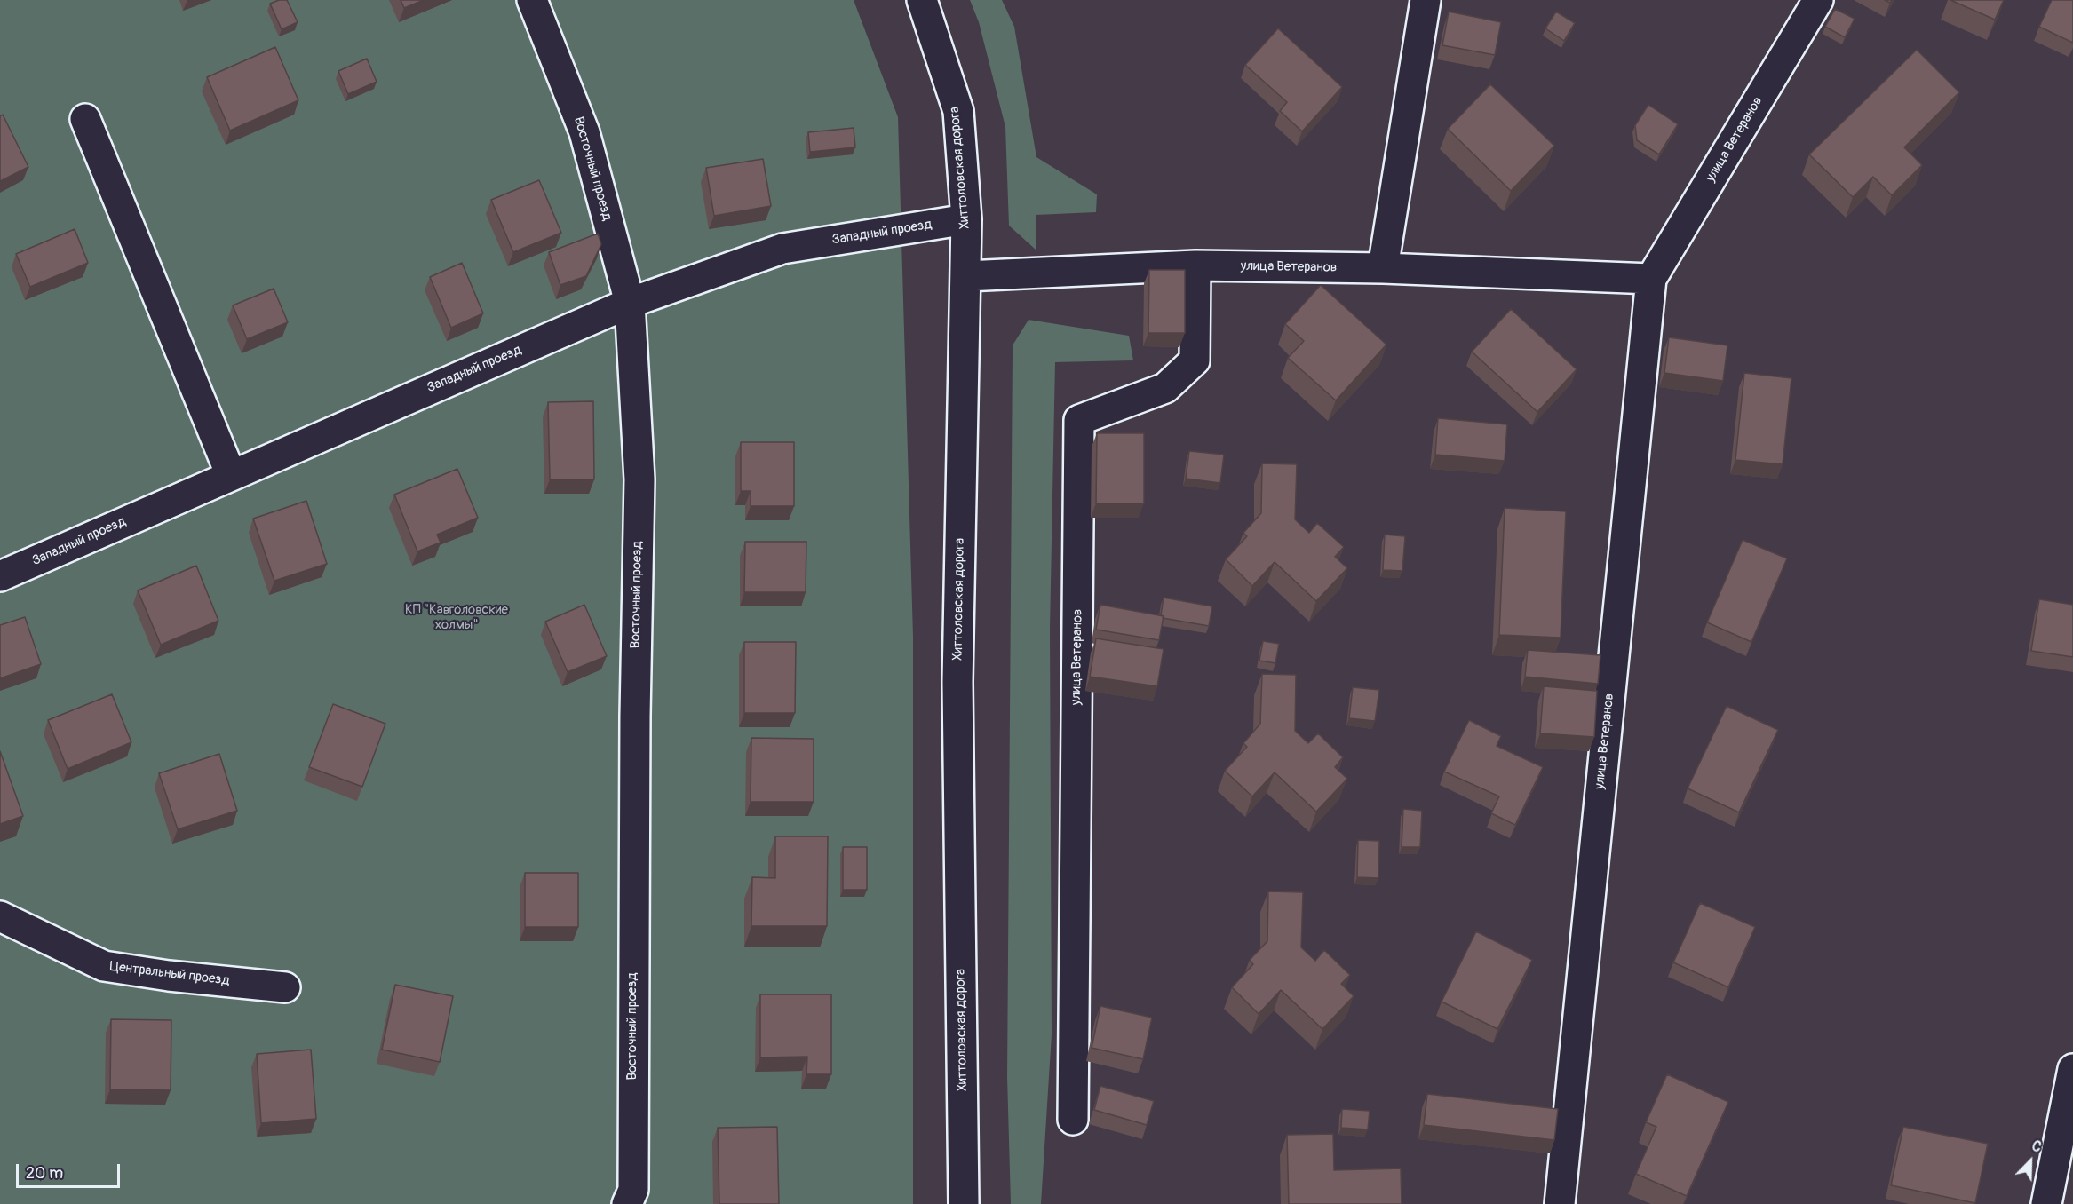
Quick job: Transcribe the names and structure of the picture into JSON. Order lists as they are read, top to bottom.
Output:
{
  "streets": {
    "street": [
      "улица Ветеранов",
      "Хиттоловская дорога",
      "Восточный проезд",
      "Западный проезд",
      "Центральный проезд"
    ]
  },
  "crossings": [
    ["улица Ветеранов", "Хиттоловская дорога"],
    ["Хиттоловская дорога", "Западный проезд"],
    ["Восточный проезд", "Западный проезд"]
  ],
  "parks": ["КП \"Кавголовские холмы\""],
  "scale_bar": "20 m",
  "north": "top right"
}
